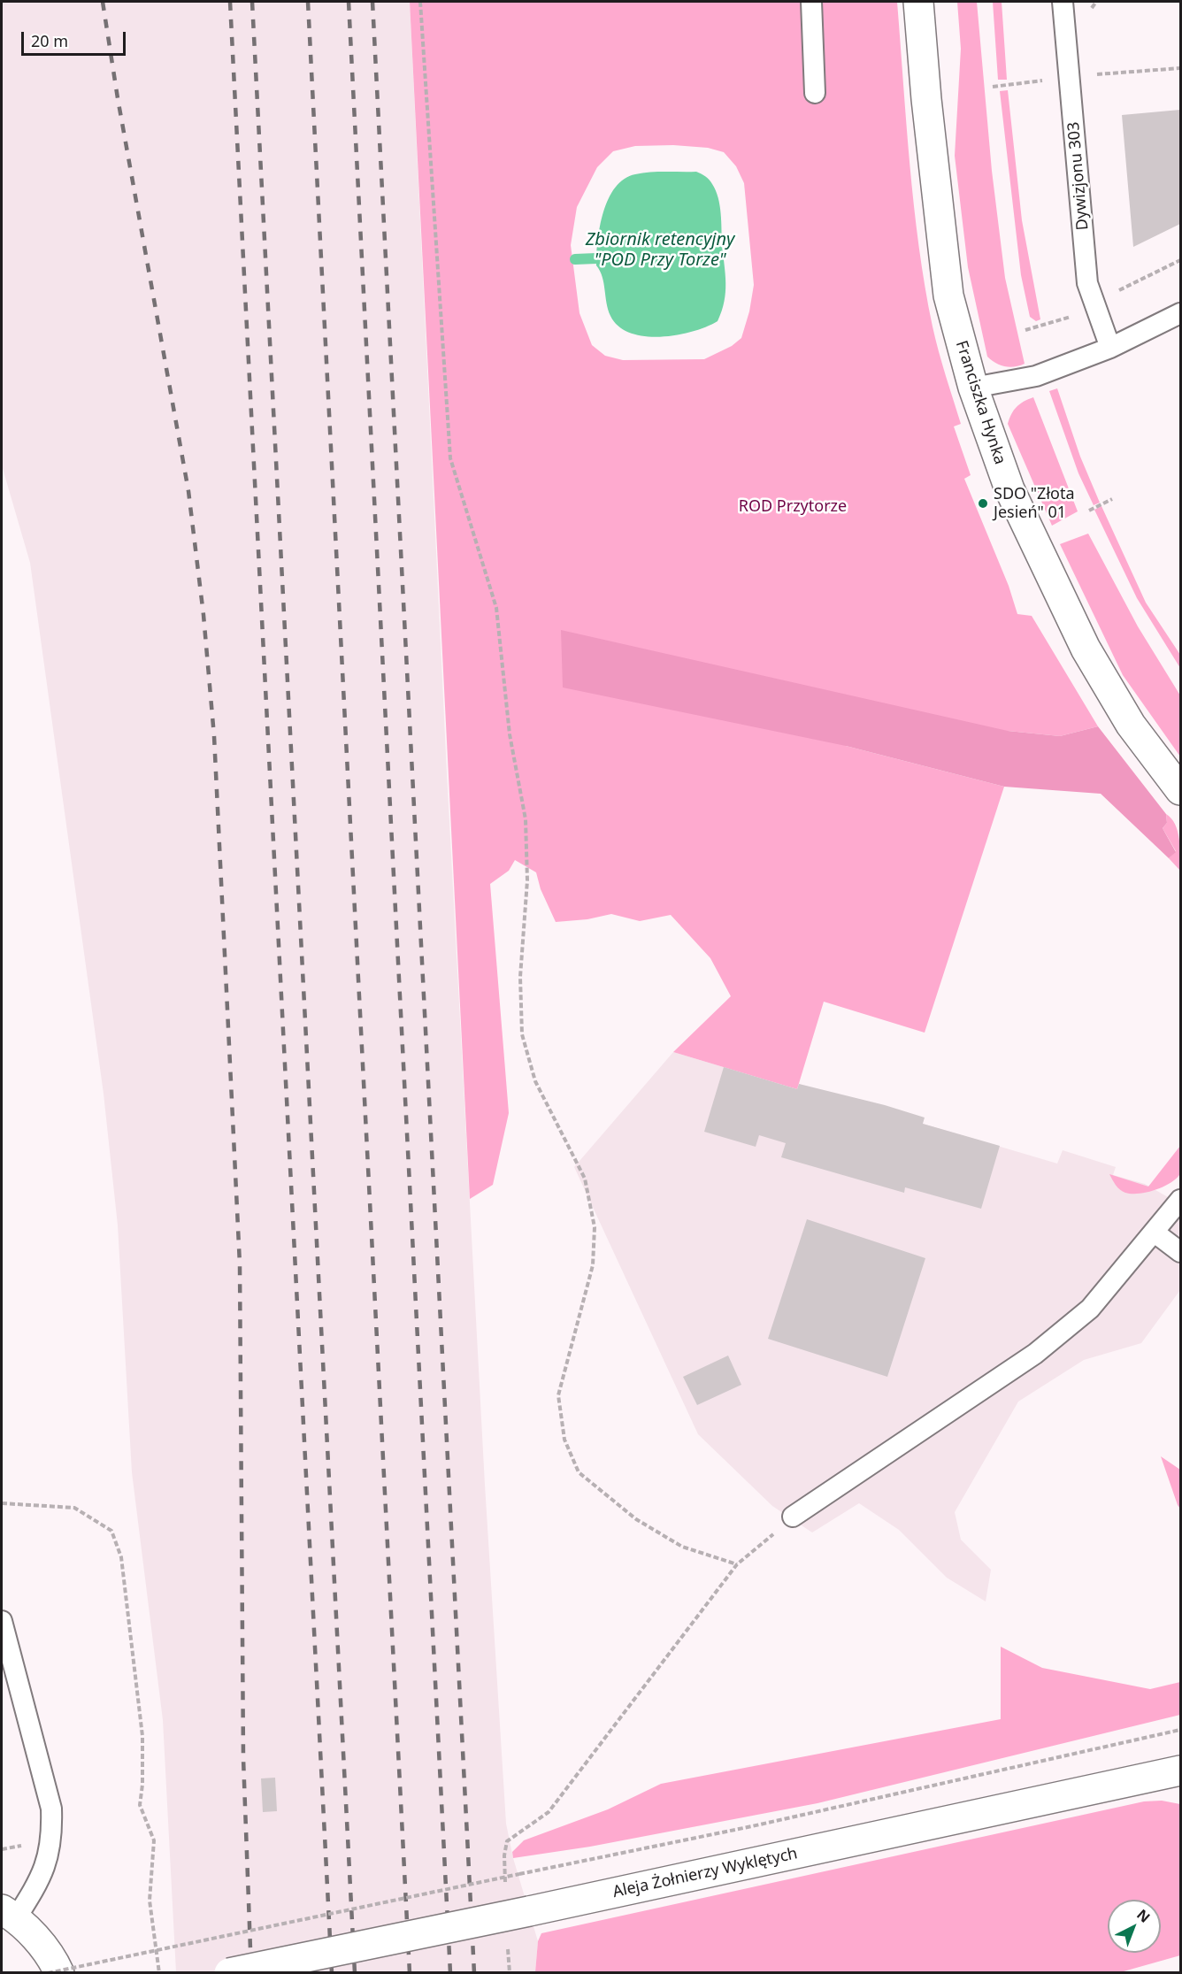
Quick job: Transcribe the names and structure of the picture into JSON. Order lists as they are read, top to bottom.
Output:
{
  "streets": {
    "main road": ["Franciszka Hynka", "Aleja Żołnierzy Wyklętych"],
    "lane": ["Dywizjonu 303"]
  },
  "water": ["Zbiornik retencyjny \"POD Przy Torze\""],
  "parks": ["ROD Przytorze"],
  "places": ["SDO \"Złota Jesień\" 01"],
  "scale_bar": "20 m",
  "north": "top right"
}
